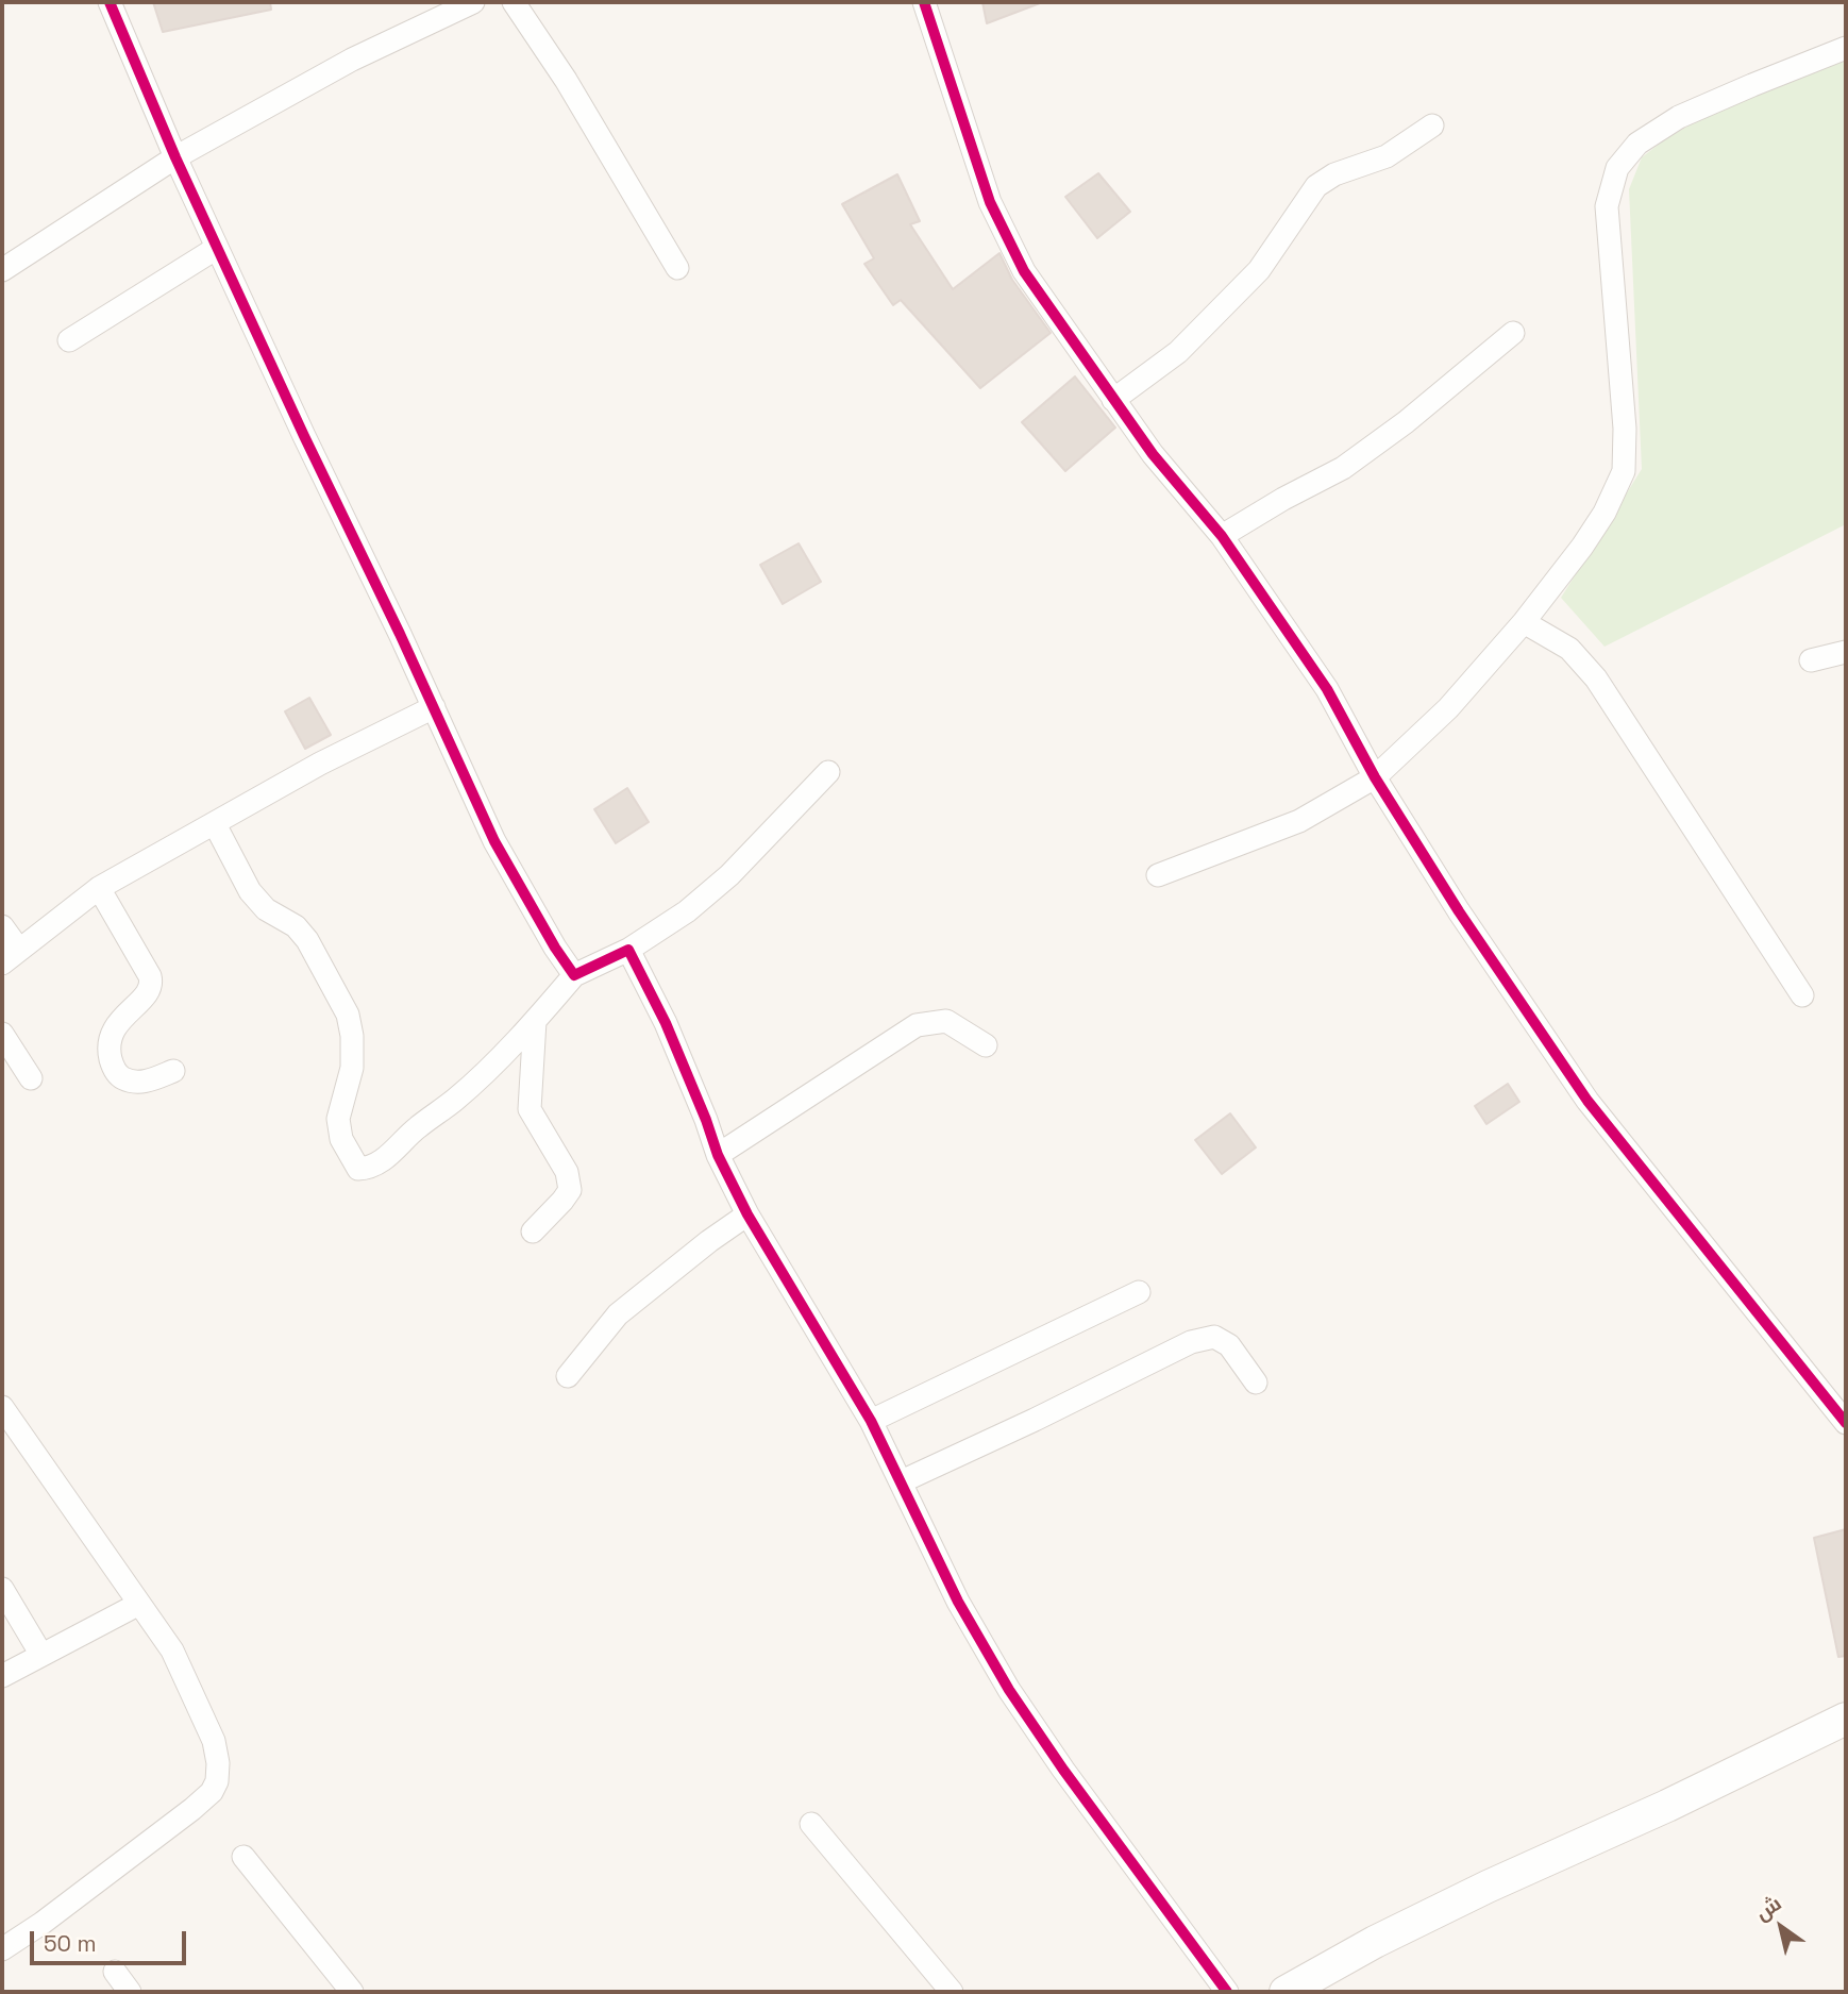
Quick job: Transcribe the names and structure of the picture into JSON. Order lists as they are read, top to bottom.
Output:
{
  "scale_bar": "50 m",
  "north": "top left"
}
